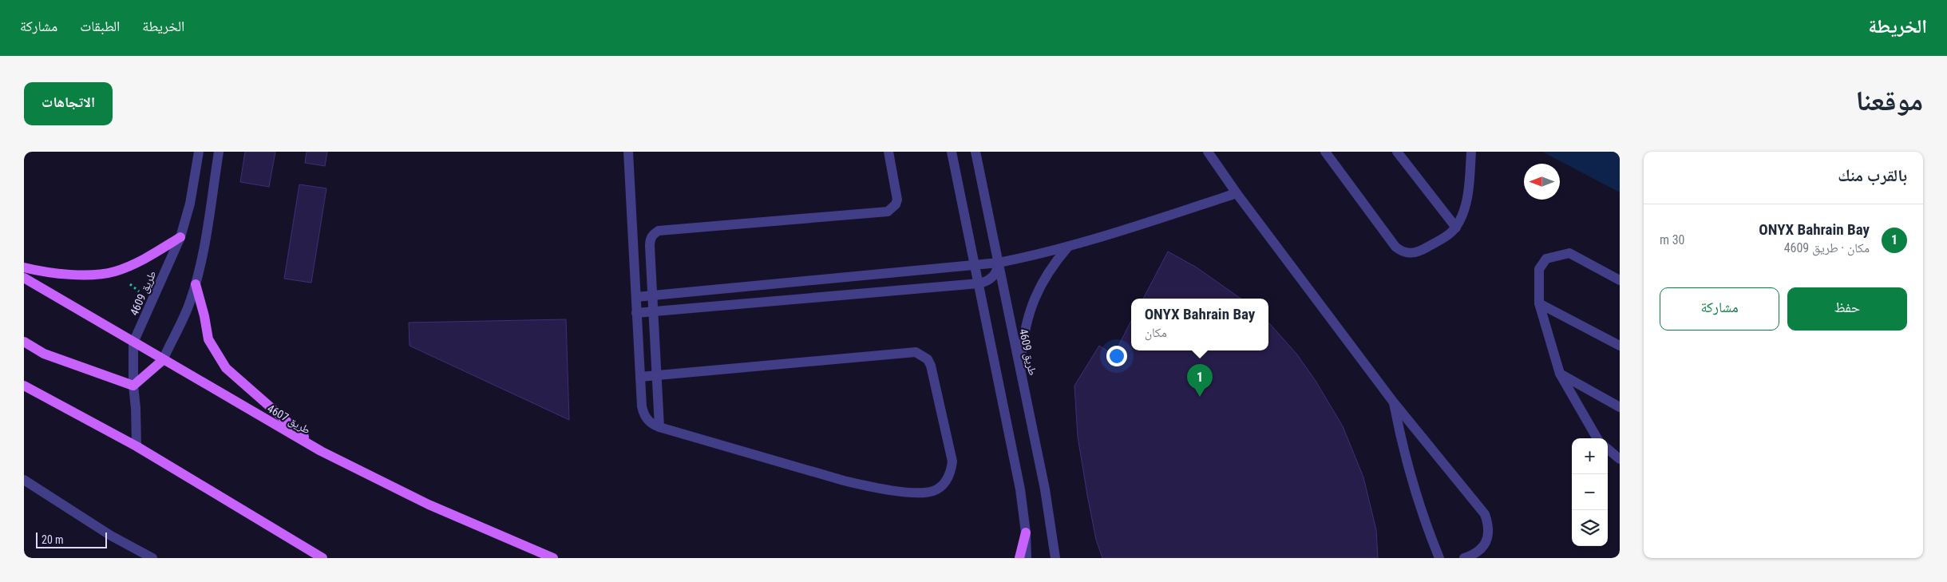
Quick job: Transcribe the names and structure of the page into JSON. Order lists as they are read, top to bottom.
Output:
{
  "streets": {
    "main road": ["طريق 4607"],
    "street": ["طريق 4609"]
  },
  "crossings": [
    ["طريق 4609", "طريق 4607"]
  ],
  "scale_bar": "20 m",
  "north": "left",
  "page": {
    "header": "الخريطة",
    "nav": ["الخريطة", "الطبقات", "مشاركة"],
    "title": "موقعنا",
    "buttons": [
      "الاتجاهات",
      ["حفظ", "مشاركة"]
    ],
    "heading": "بالقرب منك",
    "list": [
      {
        "mark": "1",
        "name": "ONYX Bahrain Bay",
        "note": "مكان · طريق 4609",
        "value": "30 m"
      }
    ],
    "popup": ["ONYX Bahrain Bay", "مكان"],
    "pins": "1",
    "map_buttons": ["+", "−"],
    "scale": "20 m"
  }
}
